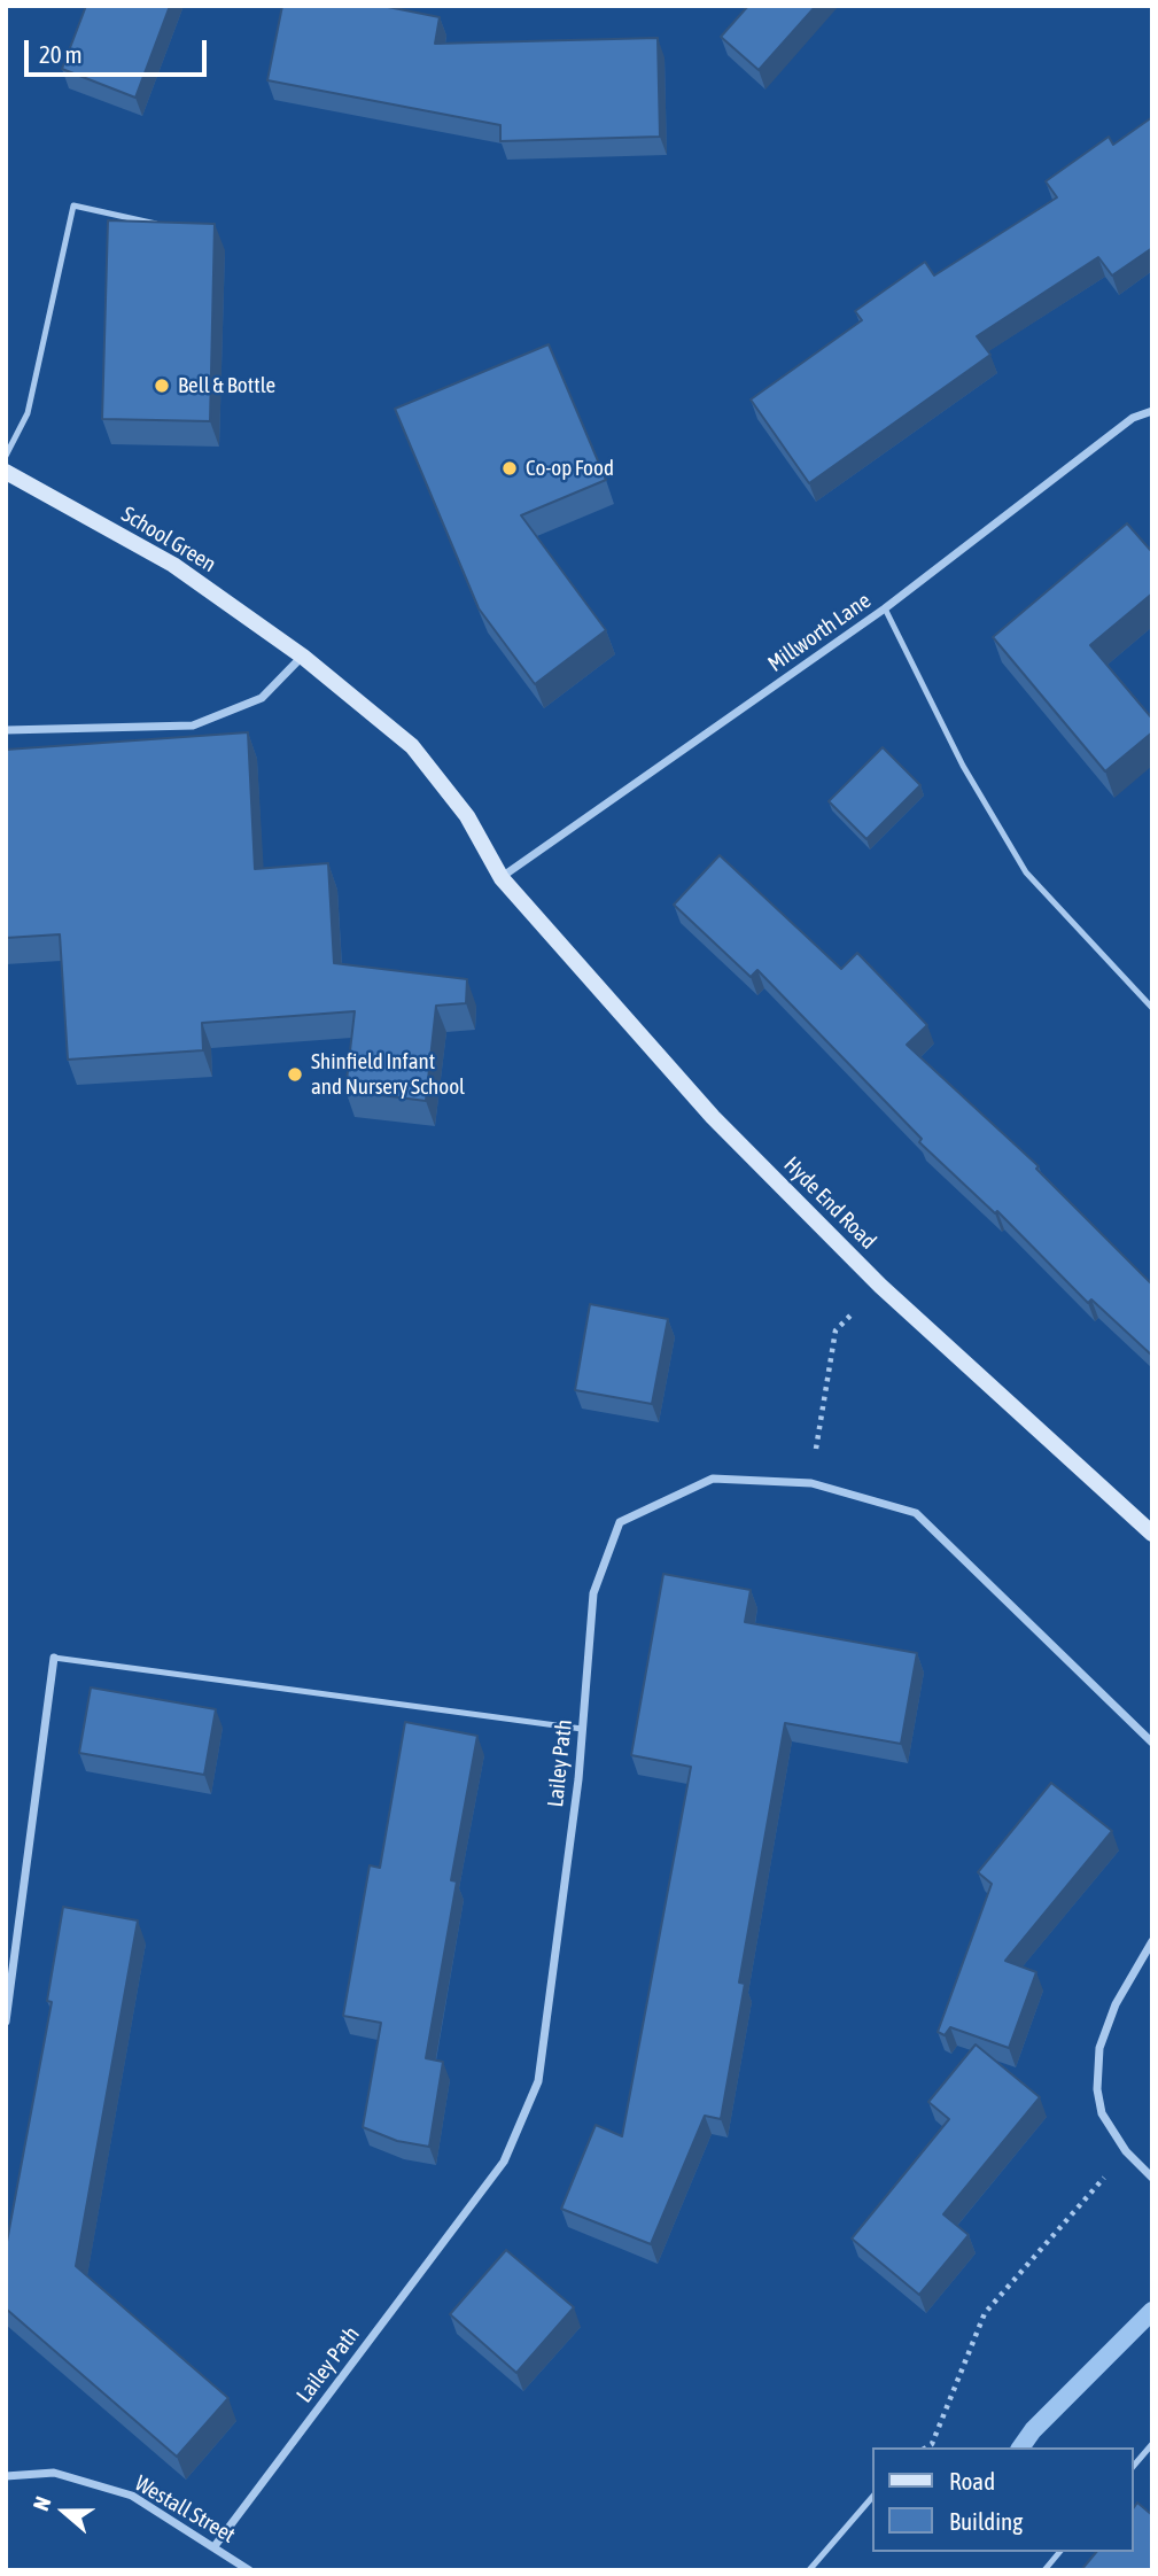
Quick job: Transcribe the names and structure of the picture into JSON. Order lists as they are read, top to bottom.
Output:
{
  "streets": {
    "main road": ["School Green", "Hyde End Road"],
    "street": ["Millworth Lane", "Lailey Path", "Westall Street"]
  },
  "crossings": [
    ["School Green", "Millworth Lane"],
    ["School Green", "Hyde End Road"],
    ["Millworth Lane", "Hyde End Road"],
    ["Lailey Path", "Westall Street"]
  ],
  "places": ["Bell & Bottle", "Co-op Food", "Shinfield Infant and Nursery School"],
  "legend": ["Road", "Building"],
  "scale_bar": "20 m",
  "north": "left"
}
